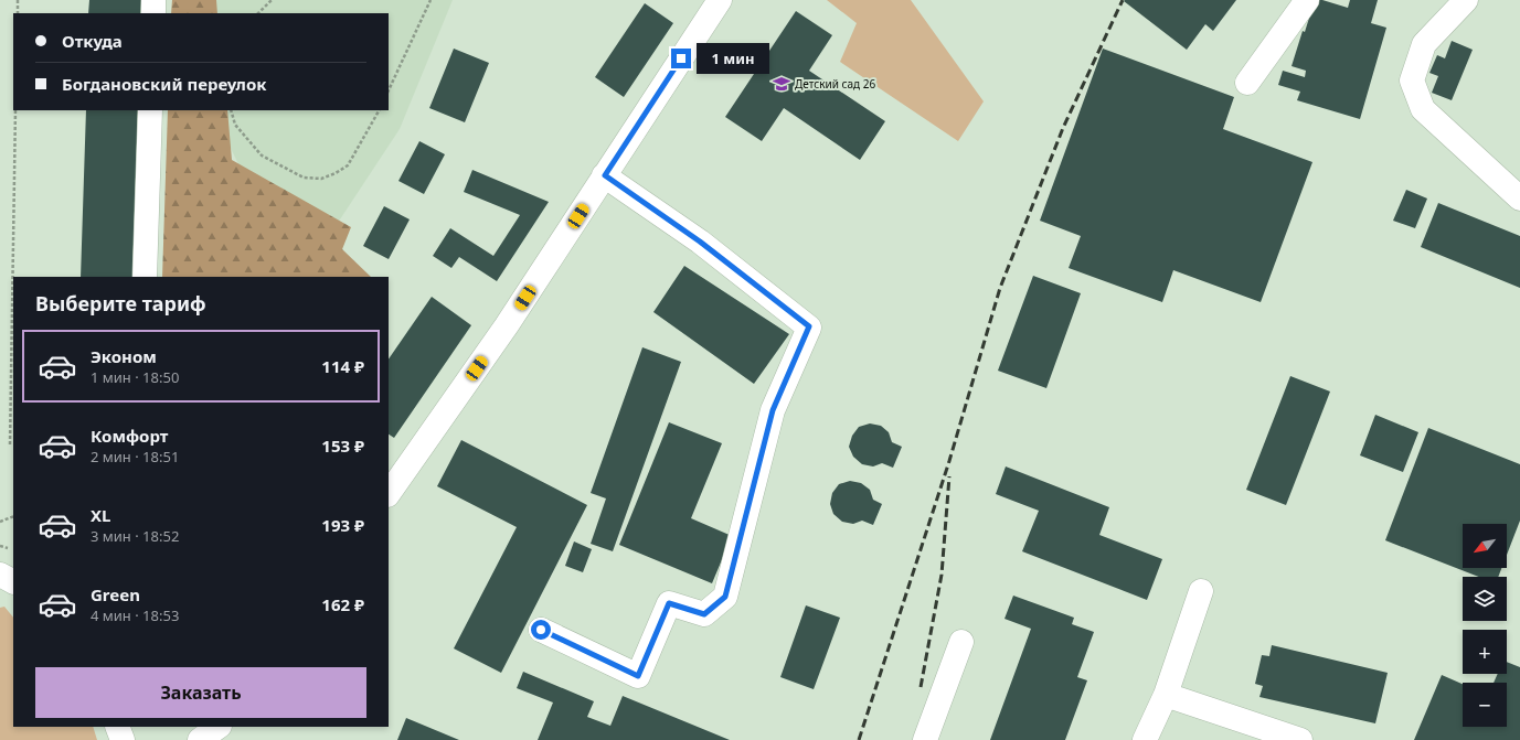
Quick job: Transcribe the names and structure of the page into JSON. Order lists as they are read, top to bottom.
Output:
{
  "places": {
    "school or university": ["Детский сад 26"]
  },
  "north": "bottom left",
  "page": {
    "banner": ["Откуда", "Богдановский переулок"],
    "bubble": "1 мин",
    "heading": "Выберите тариф",
    "list": [
      {
        "name": "Эконом",
        "note": "1 мин · 18:50",
        "value": "114 ₽"
      },
      {
        "name": "Комфорт",
        "note": "2 мин · 18:51",
        "value": "153 ₽"
      },
      {
        "name": "XL",
        "note": "3 мин · 18:52",
        "value": "193 ₽"
      },
      {
        "name": "Green",
        "note": "4 мин · 18:53",
        "value": "162 ₽"
      }
    ],
    "map_buttons": ["+", "−"],
    "buttons": "Заказать"
  }
}
